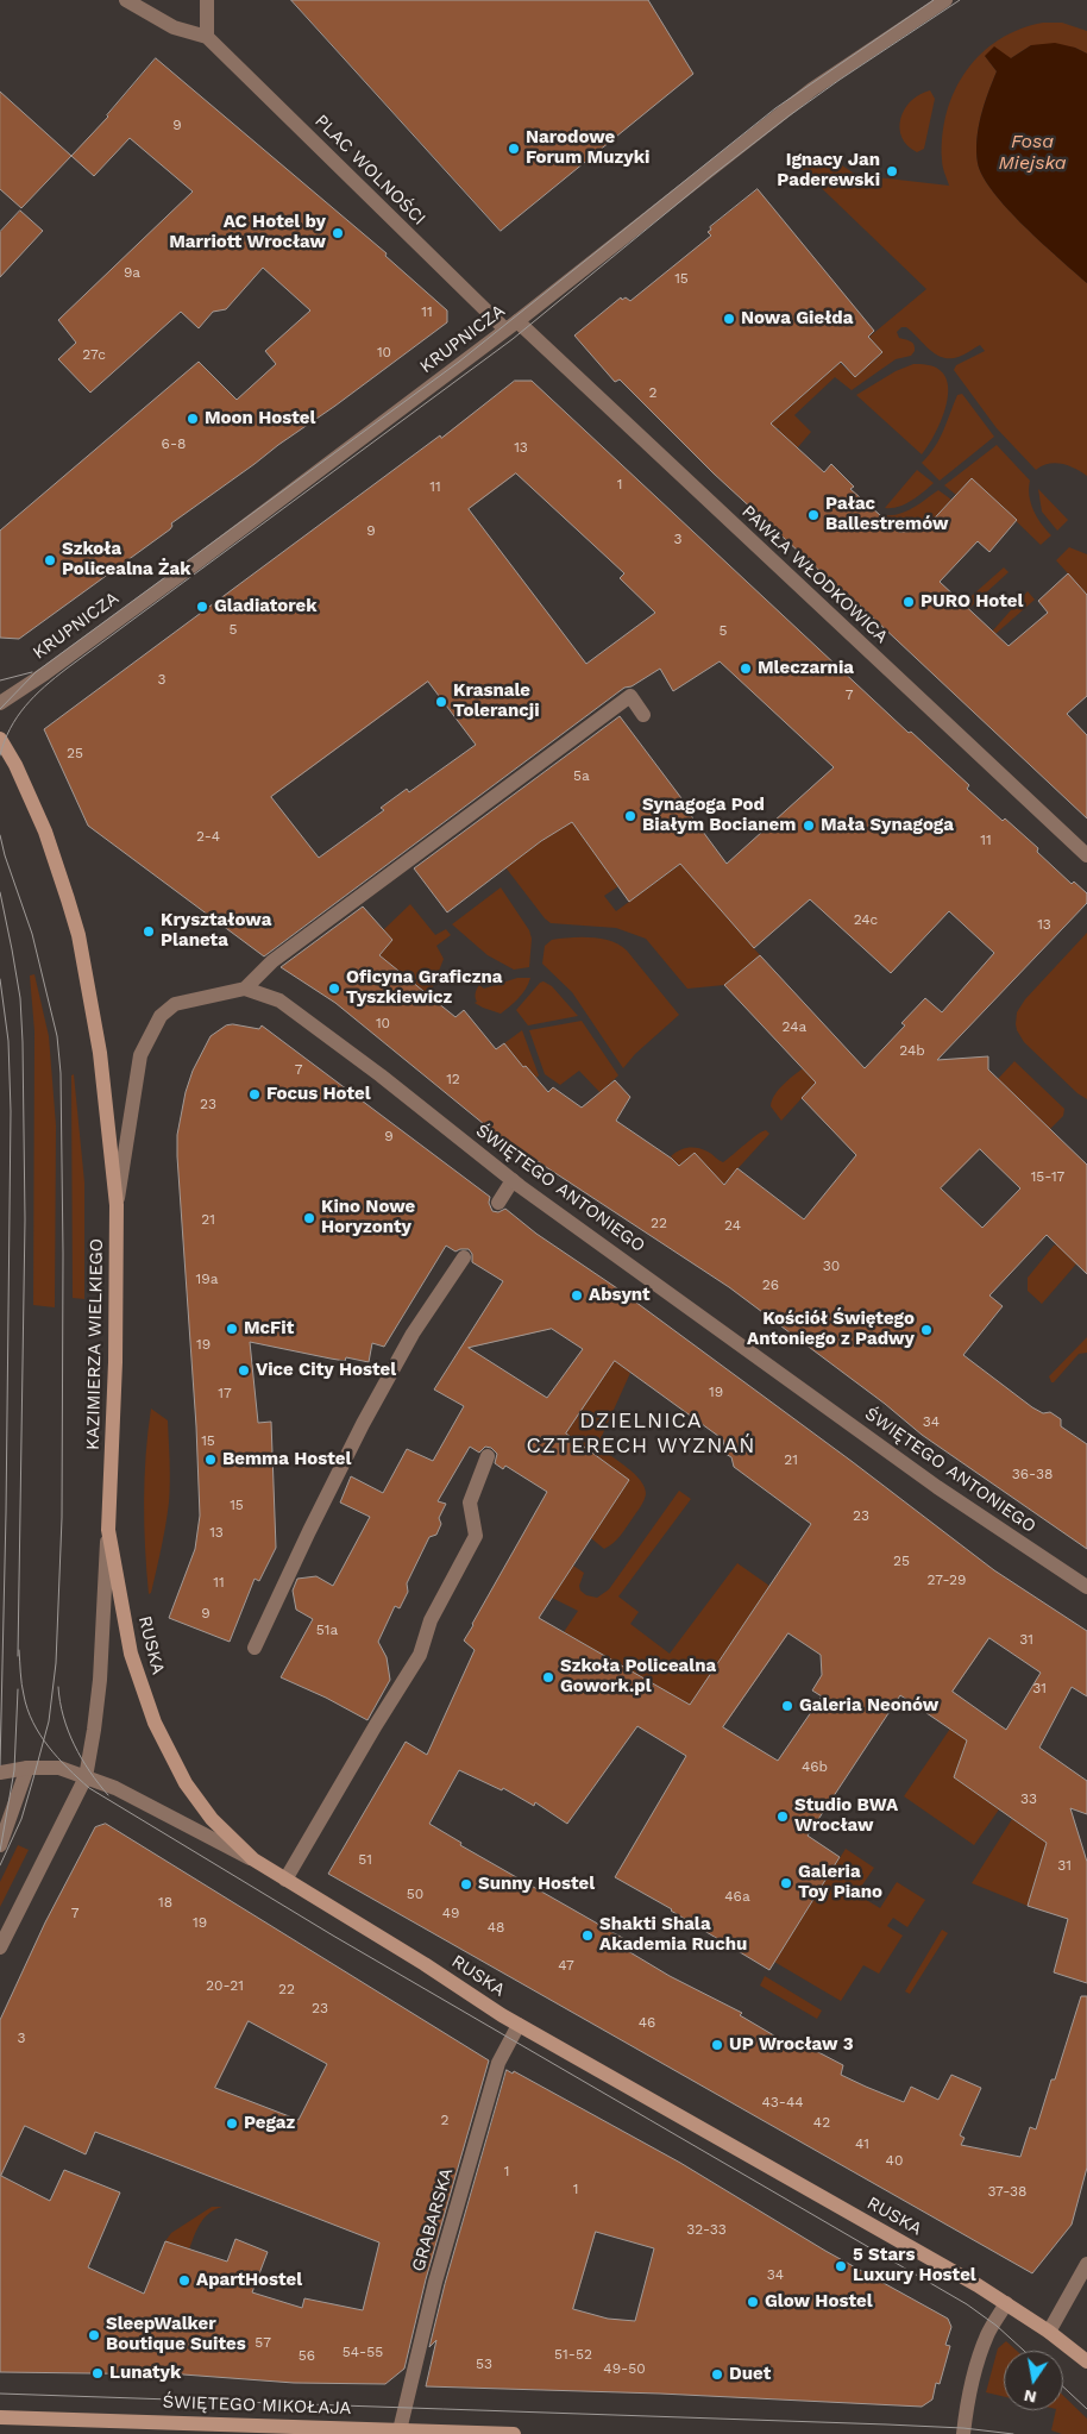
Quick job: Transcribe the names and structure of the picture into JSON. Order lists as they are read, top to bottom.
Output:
{
  "streets": {
    "main road": ["KAZIMIERZA WIELKIEGO", "RUSKA", "ŚWIĘTEGO MIKOŁAJA"],
    "street": [
      "PLAC WOLNOŚCI",
      "KRUPNICZA",
      "PAWŁA WŁODKOWICA",
      "ŚWIĘTEGO ANTONIEGO",
      "GRABARSKA"
    ]
  },
  "crossings": [
    ["PLAC WOLNOŚCI", "KRUPNICZA"],
    ["PLAC WOLNOŚCI", "PAWŁA WŁODKOWICA"],
    ["KRUPNICZA", "PAWŁA WŁODKOWICA"],
    ["ŚWIĘTEGO ANTONIEGO", "KAZIMIERZA WIELKIEGO"],
    ["KAZIMIERZA WIELKIEGO", "RUSKA"],
    ["RUSKA", "GRABARSKA"],
    ["GRABARSKA", "ŚWIĘTEGO MIKOŁAJA"]
  ],
  "districts": ["DZIELNICA CZTERECH WYZNAŃ"],
  "water": ["Fosa Miejska"],
  "places": [
    "Narodowe Forum Muzyki",
    "Ignacy Jan Paderewski",
    "AC Hotel by Marriott Wrocław",
    "Nowa Giełda",
    "Moon Hostel",
    "Pałac Ballestremów",
    "Szkoła Policealna Żak",
    "PURO Hotel",
    "Gladiatorek",
    "Mleczarnia",
    "Krasnale Tolerancji",
    "Synagoga Pod Białym Bocianem",
    "Mała Synagoga",
    "Kryształowa Planeta",
    "Oficyna Graficzna Tyszkiewicz",
    "Focus Hotel",
    "Kino Nowe Horyzonty",
    "Absynt",
    "McFit",
    "Kościół Świętego Antoniego z Padwy",
    "Vice City Hostel",
    "Bemma Hostel",
    "Szkoła Policealna Gowork.pl",
    "Galeria Neonów",
    "Studio BWA Wrocław",
    "Galeria Toy Piano",
    "Sunny Hostel",
    "Shakti Shala Akademia Ruchu",
    "UP Wrocław 3",
    "Pegaz",
    "5 Stars Luxury Hostel",
    "ApartHostel",
    "Glow Hostel",
    "SleepWalker Boutique Suites",
    "Lunatyk",
    "Duet"
  ],
  "house_numbers": [
    "9",
    "9a",
    "15",
    "11",
    "10",
    "27c",
    "2",
    "6-8",
    "13",
    "1",
    "11",
    "9",
    "3",
    "5",
    "5",
    "3",
    "7",
    "25",
    "5a",
    "2-4",
    "11",
    "24c",
    "13",
    "10",
    "24a",
    "24b",
    "7",
    "12",
    "23",
    "9",
    "15-17",
    "21",
    "22",
    "24",
    "30",
    "19a",
    "26",
    "19",
    "19",
    "17",
    "34",
    "15",
    "21",
    "36-38",
    "15",
    "23",
    "13",
    "25",
    "27-29",
    "11",
    "9",
    "51a",
    "31",
    "31",
    "46b",
    "33",
    "51",
    "31",
    "50",
    "46a",
    "18",
    "7",
    "49",
    "19",
    "48",
    "47",
    "20-21",
    "22",
    "23",
    "46",
    "3",
    "43-44",
    "2",
    "42",
    "41",
    "40",
    "1",
    "1",
    "37-38",
    "32-33",
    "34",
    "57",
    "54-55",
    "51-52",
    "56",
    "53",
    "49-50"
  ],
  "north": "bottom"
}
